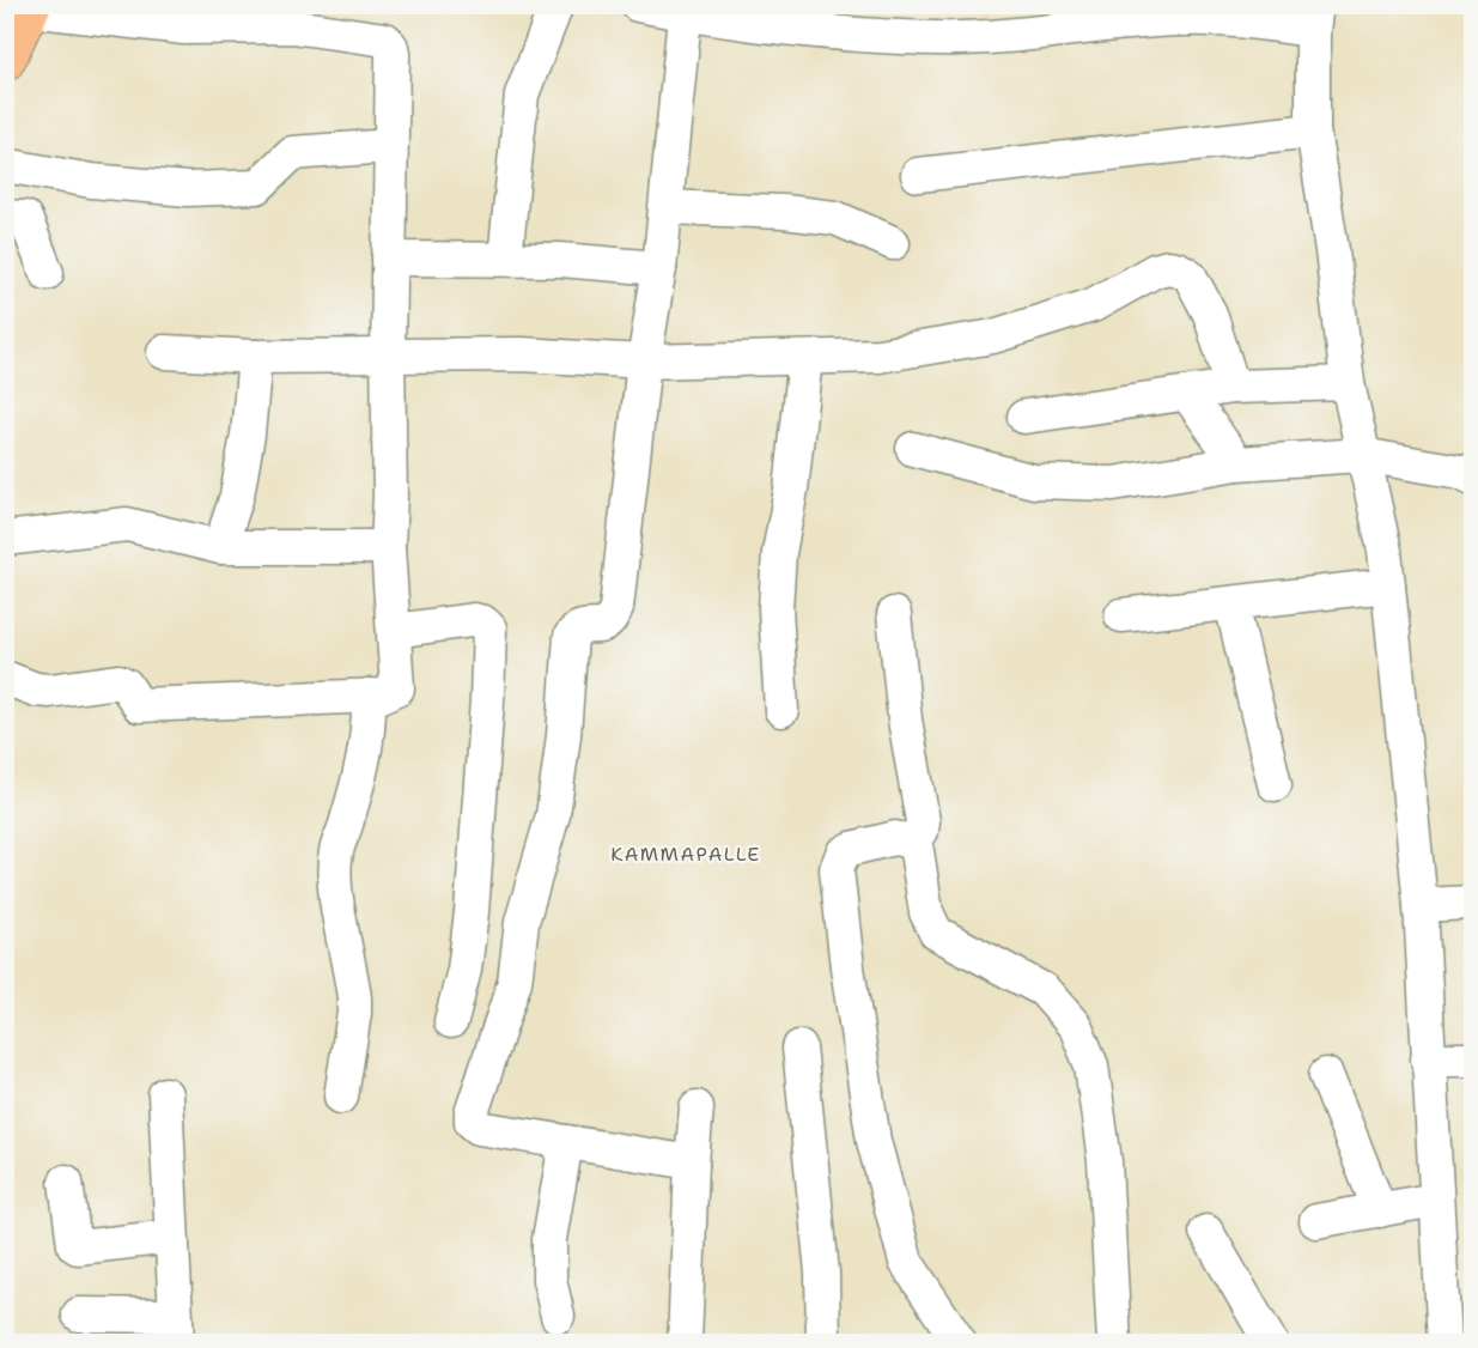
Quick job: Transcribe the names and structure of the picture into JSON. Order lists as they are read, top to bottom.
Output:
{
  "districts": ["KAMMAPALLE"]
}
